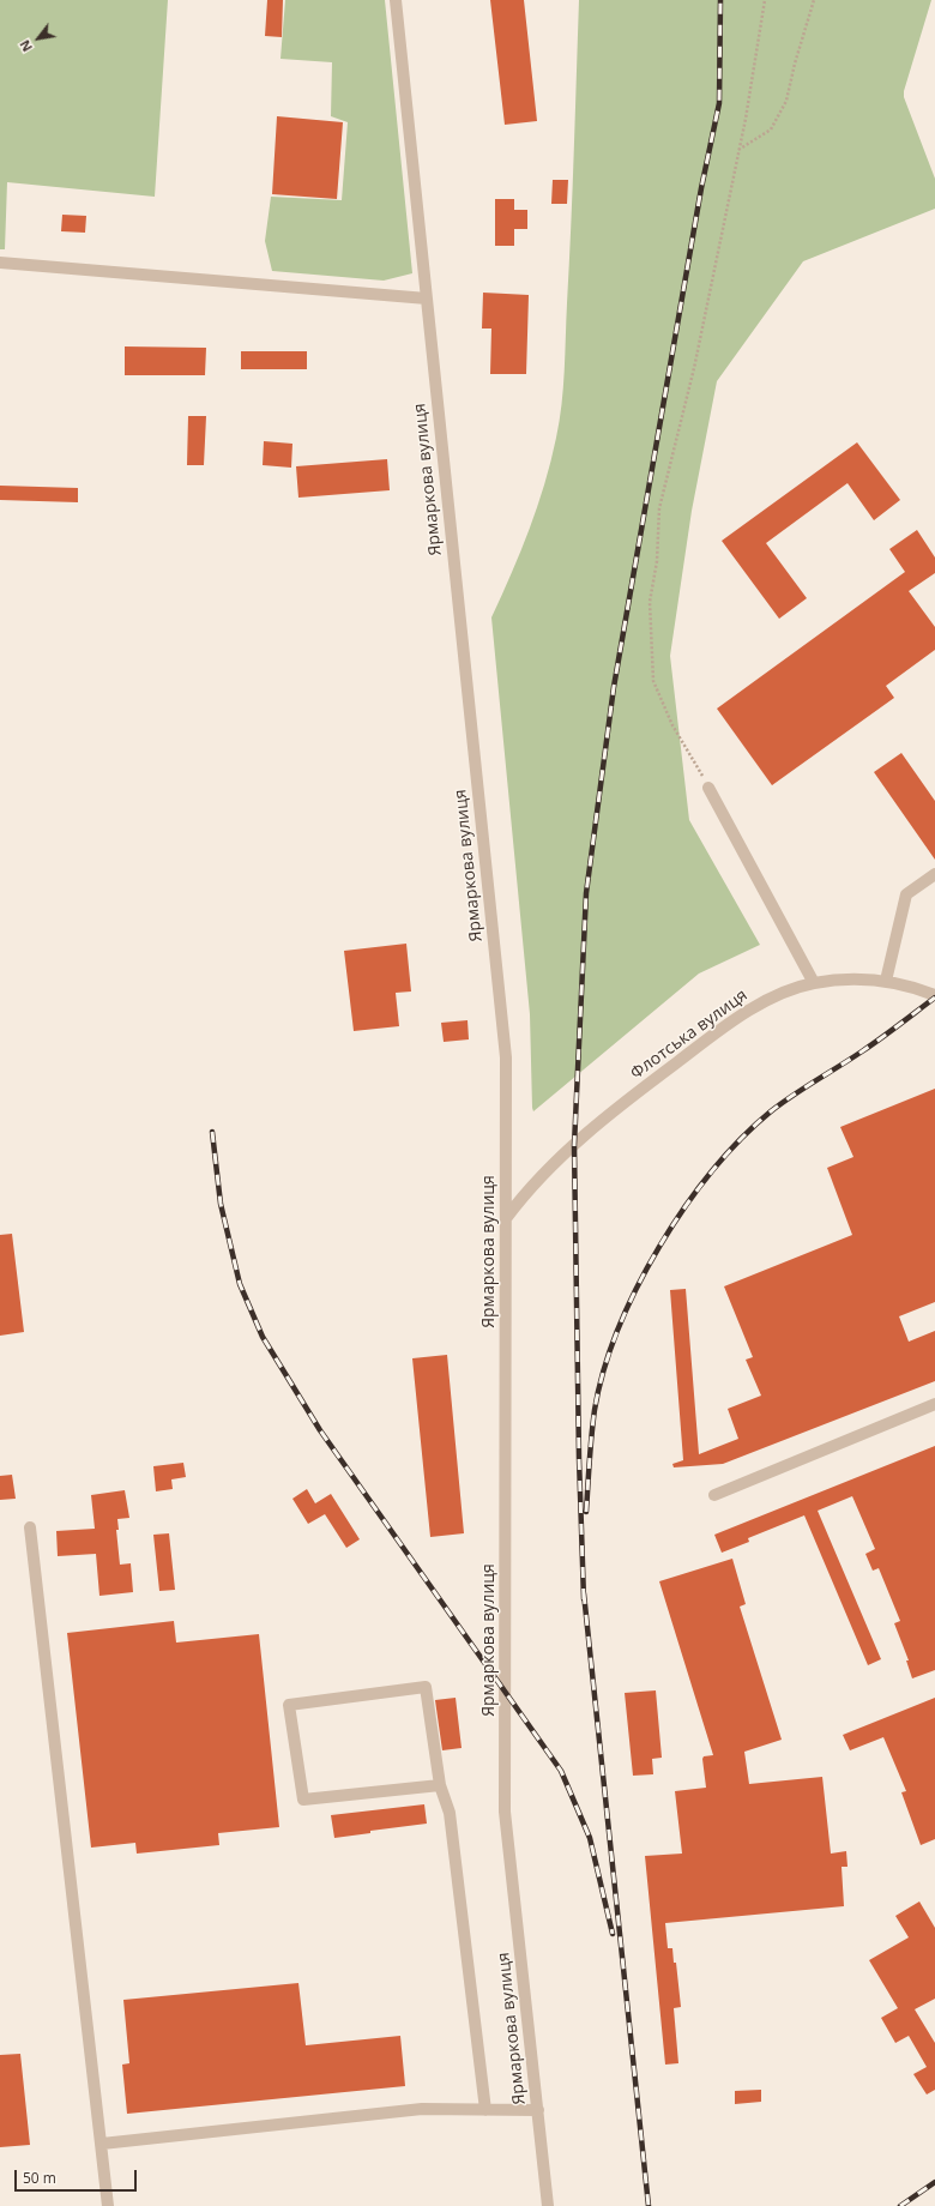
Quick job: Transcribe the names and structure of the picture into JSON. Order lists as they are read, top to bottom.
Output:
{
  "streets": {
    "street": ["Ярмаркова вулиця", "Флотська вулиця"]
  },
  "crossings": [
    ["Ярмаркова вулиця", "Флотська вулиця"]
  ],
  "scale_bar": "50 m",
  "north": "bottom left"
}
